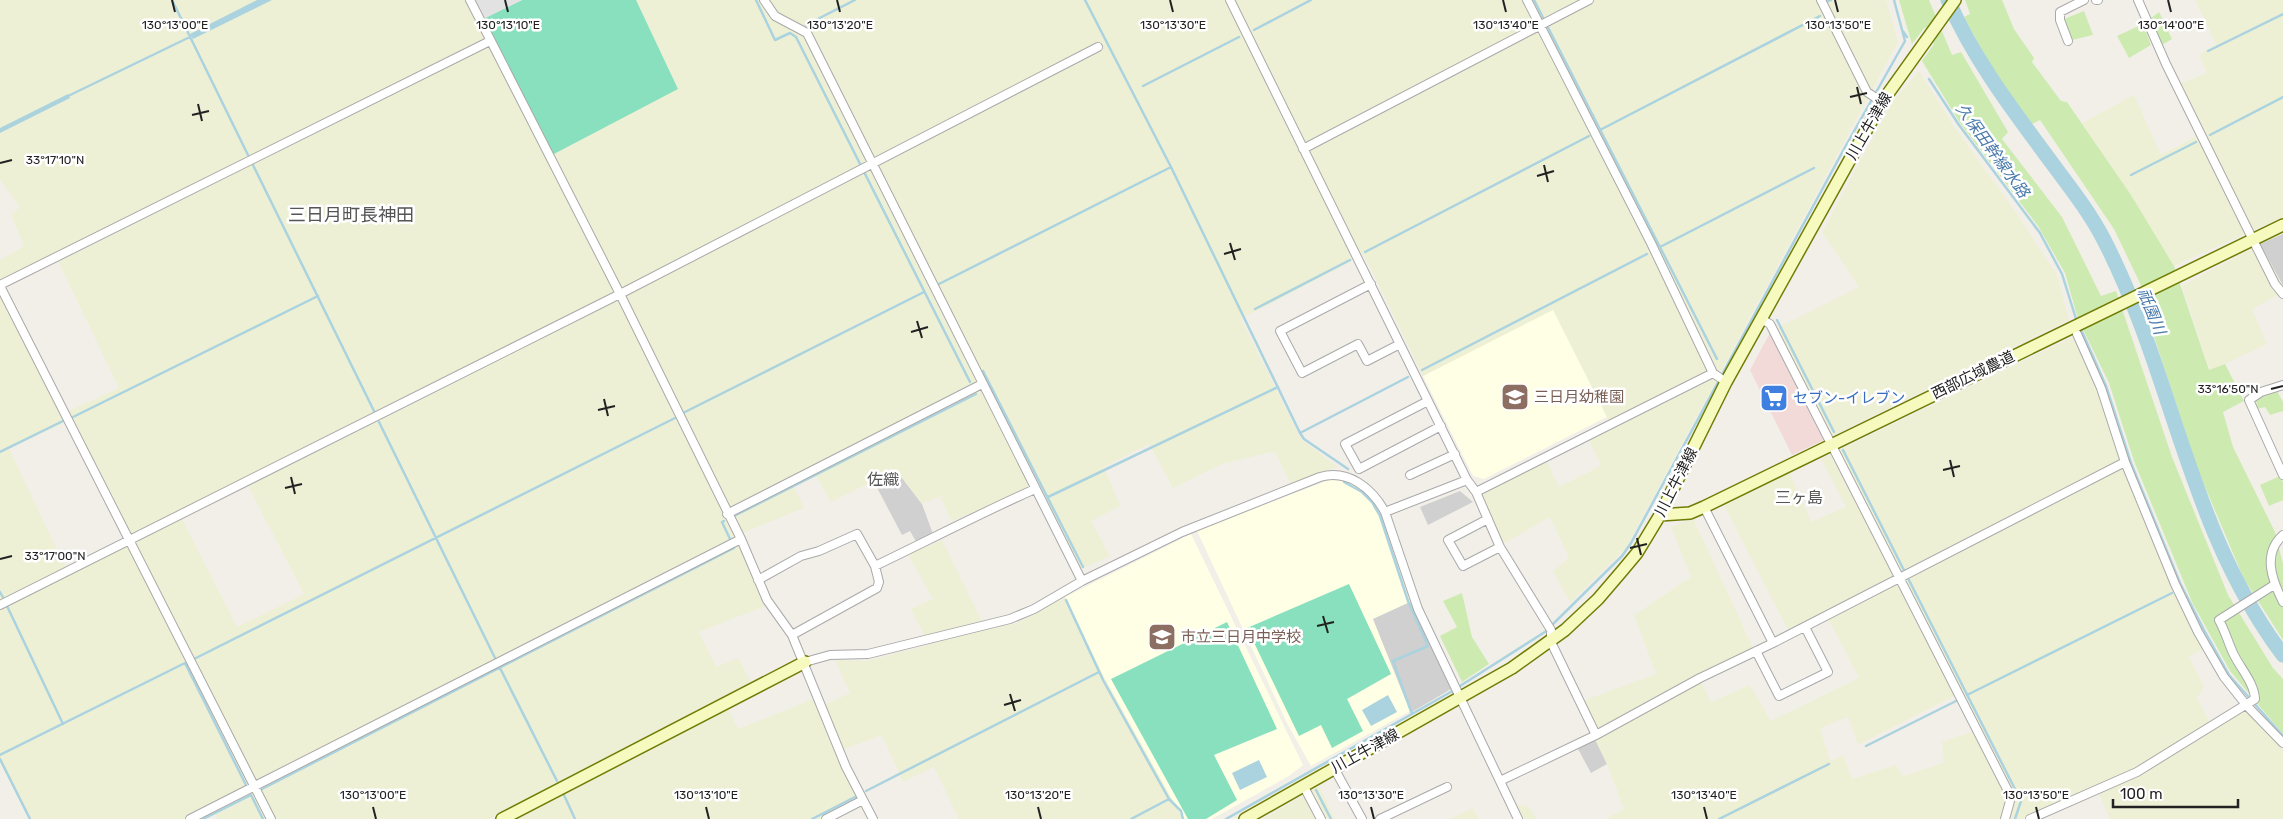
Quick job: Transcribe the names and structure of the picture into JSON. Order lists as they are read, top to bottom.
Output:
{
  "streets": {
    "main road": ["川上牛津線", "西部広域農道"]
  },
  "crossings": [
    ["川上牛津線", "西部広域農道"]
  ],
  "districts": ["三日月町長神田", "佐織", "三ヶ島"],
  "water": ["久保田幹線水路", "祇園川"],
  "places": {
    "school or university": ["三日月幼稚園", "市立三日月中学校"],
    "supermarket": ["セブン-イレブン"]
  },
  "scale_bar": "100 m",
  "coordinates": [
    "130°13'00\"E",
    "130°13'10\"E",
    "130°13'20\"E",
    "130°13'30\"E",
    "130°13'40\"E",
    "130°13'50\"E",
    "130°14'00\"E",
    "33°17'10\"N",
    "33°16'50\"N",
    "33°17'00\"N"
  ]
}
